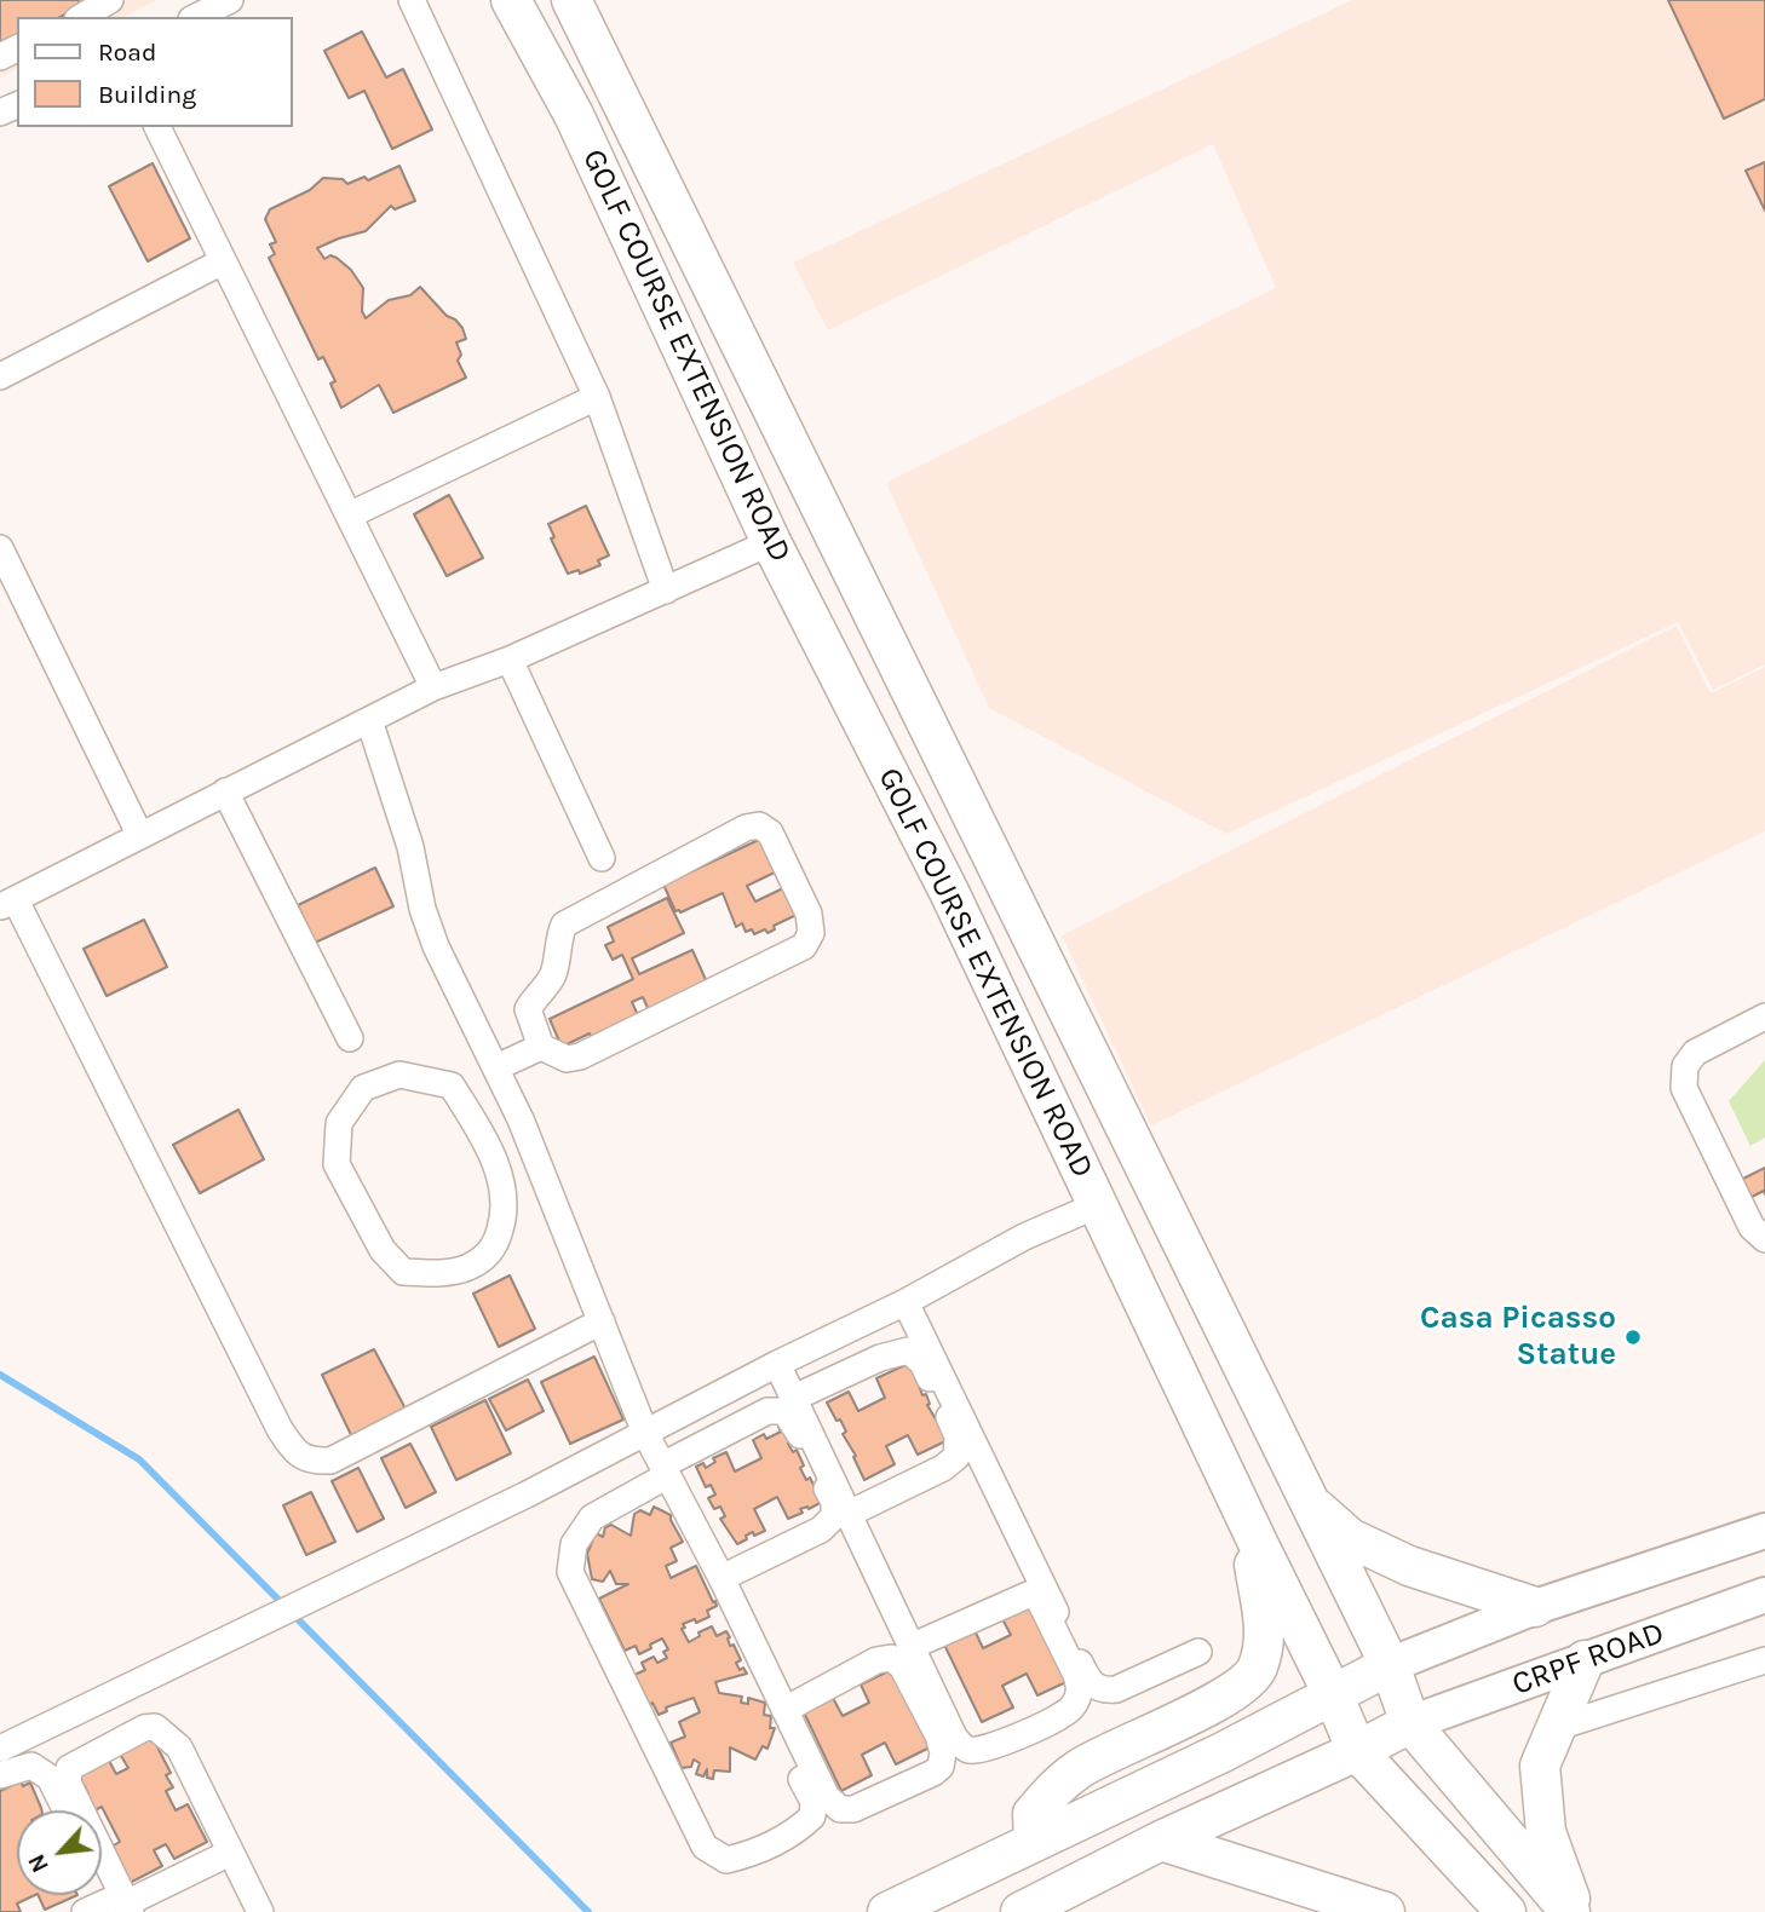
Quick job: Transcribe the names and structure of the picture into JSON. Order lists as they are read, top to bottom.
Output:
{
  "streets": {
    "main road": ["GOLF COURSE EXTENSION ROAD"],
    "street": ["CRPF ROAD"]
  },
  "crossings": [
    ["GOLF COURSE EXTENSION ROAD", "CRPF ROAD"]
  ],
  "places": ["Casa Picasso Statue"],
  "legend": ["Road", "Building"],
  "north": "bottom left"
}
